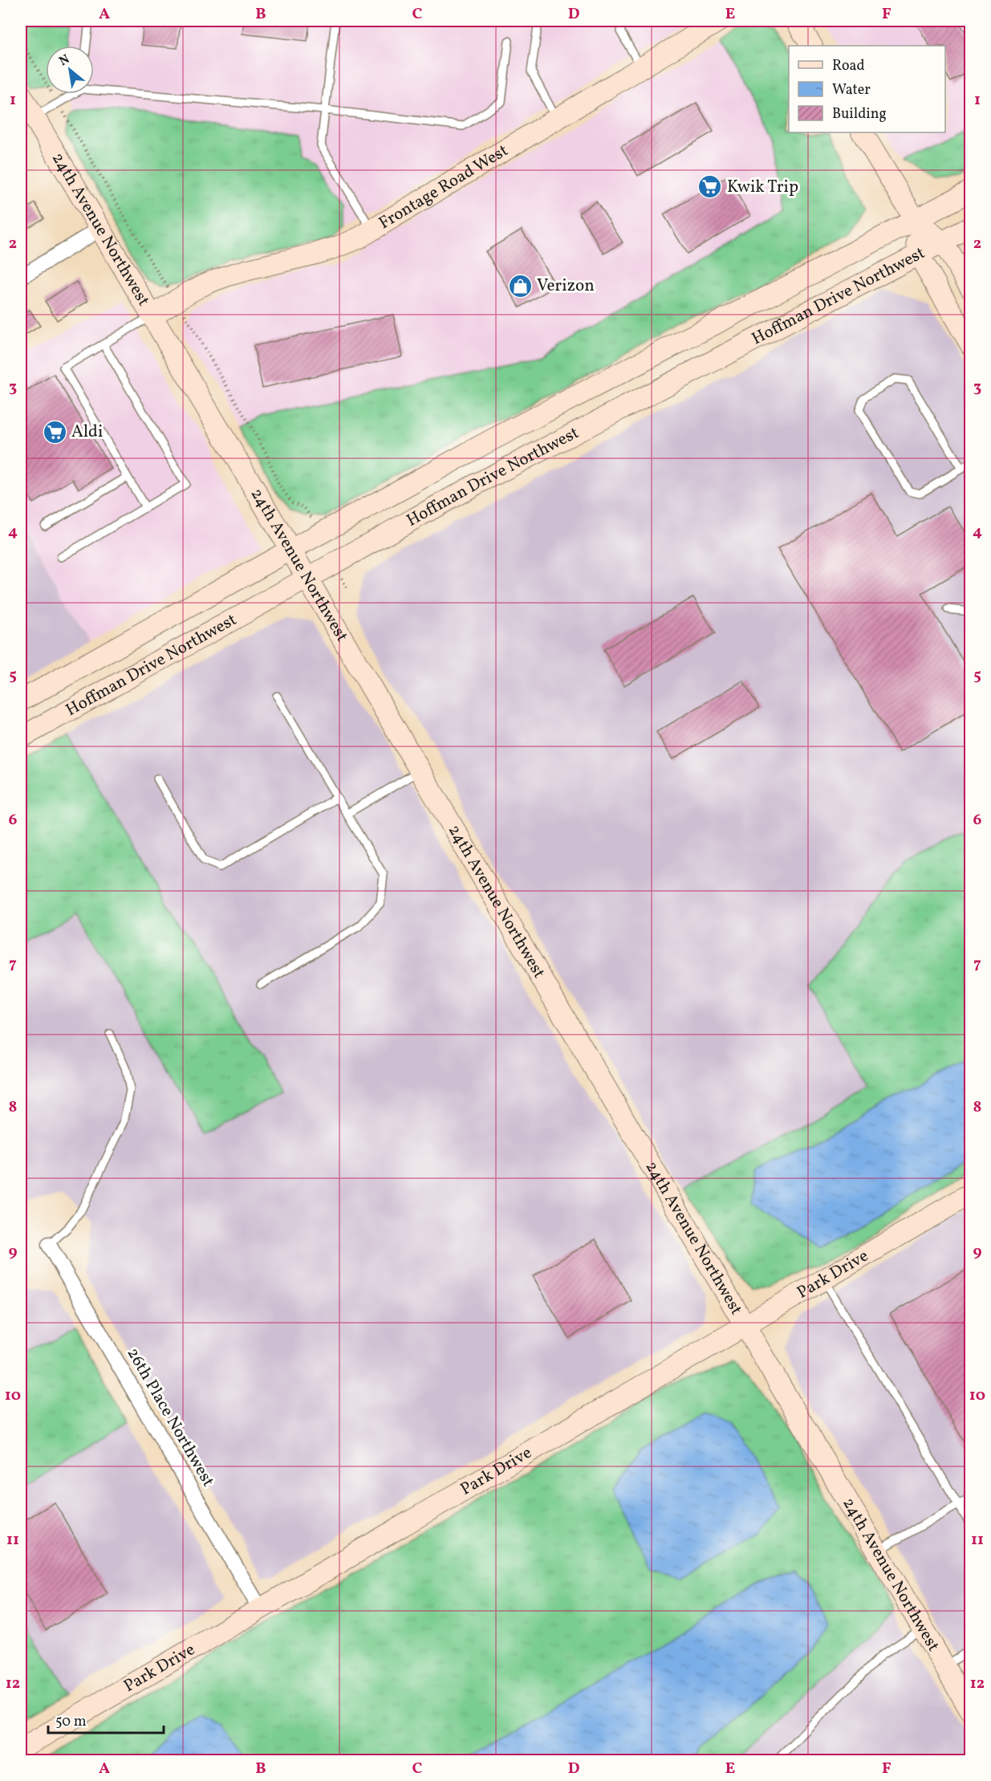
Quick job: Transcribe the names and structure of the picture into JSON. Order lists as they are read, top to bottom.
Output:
{
  "streets": {
    "street": [
      "Frontage Road West",
      "24th Avenue Northwest",
      "Hoffman Drive Northwest",
      "Park Drive",
      "26th Place Northwest"
    ]
  },
  "crossings": [
    ["Frontage Road West", "24th Avenue Northwest"],
    ["24th Avenue Northwest", "Hoffman Drive Northwest"],
    ["24th Avenue Northwest", "Park Drive"],
    ["Park Drive", "26th Place Northwest"]
  ],
  "places": {
    "supermarket": ["Kwik Trip", "Aldi"],
    "shop": ["Verizon"]
  },
  "legend": ["Road", "Water", "Building"],
  "scale_bar": "50 m",
  "north": "top left",
  "grid": {
    "columns": [
      "A",
      "B",
      "C",
      "D",
      "E",
      "F"
    ],
    "rows": [
      "1",
      "2",
      "3",
      "4",
      "5",
      "6",
      "7",
      "8",
      "9",
      "10",
      "11",
      "12"
    ]
  }
}
